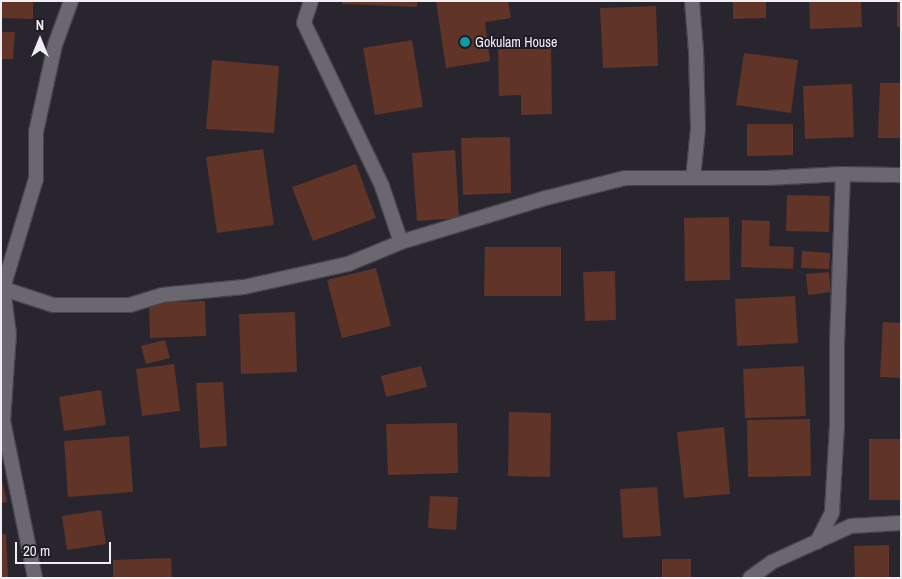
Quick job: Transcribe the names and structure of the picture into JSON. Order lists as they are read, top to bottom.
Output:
{
  "places": ["Gokulam House"],
  "scale_bar": "20 m",
  "north": "top"
}
